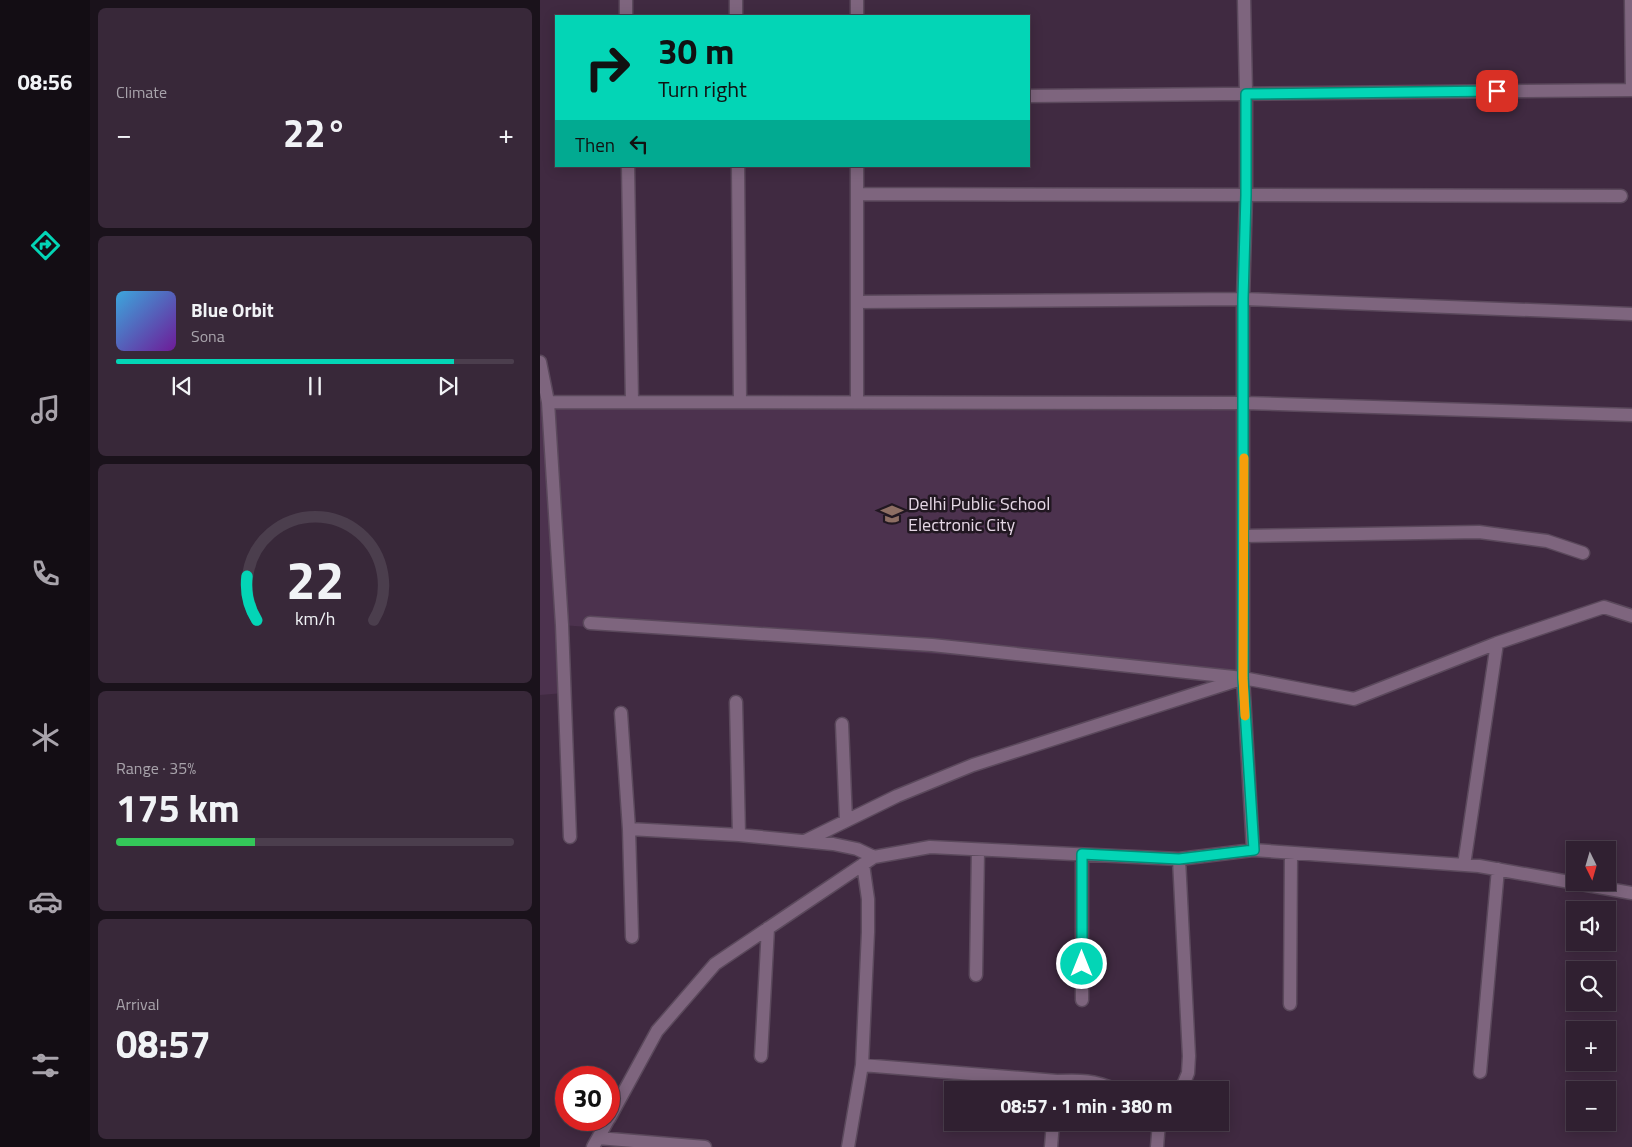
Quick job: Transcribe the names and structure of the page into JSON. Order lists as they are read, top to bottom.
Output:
{
  "places": {
    "school or university": ["Delhi Public School Electronic City"]
  },
  "north": "bottom",
  "page": {
    "tabs": "08:56",
    "tile": [
      "Climate",
      ["Range · 35%", "175 km"],
      ["Arrival", "08:57"]
    ],
    "turn": ["30 m", "Turn right"],
    "heat": ["−", "22°", "+"],
    "then": "Then",
    "song": ["Blue Orbit", "Sona"],
    "map_buttons": ["+", "−"],
    "limit": "30",
    "trip": "08:57 · 1 min · 380 m",
    "gauge": ["22", "km/h"]
  }
}
